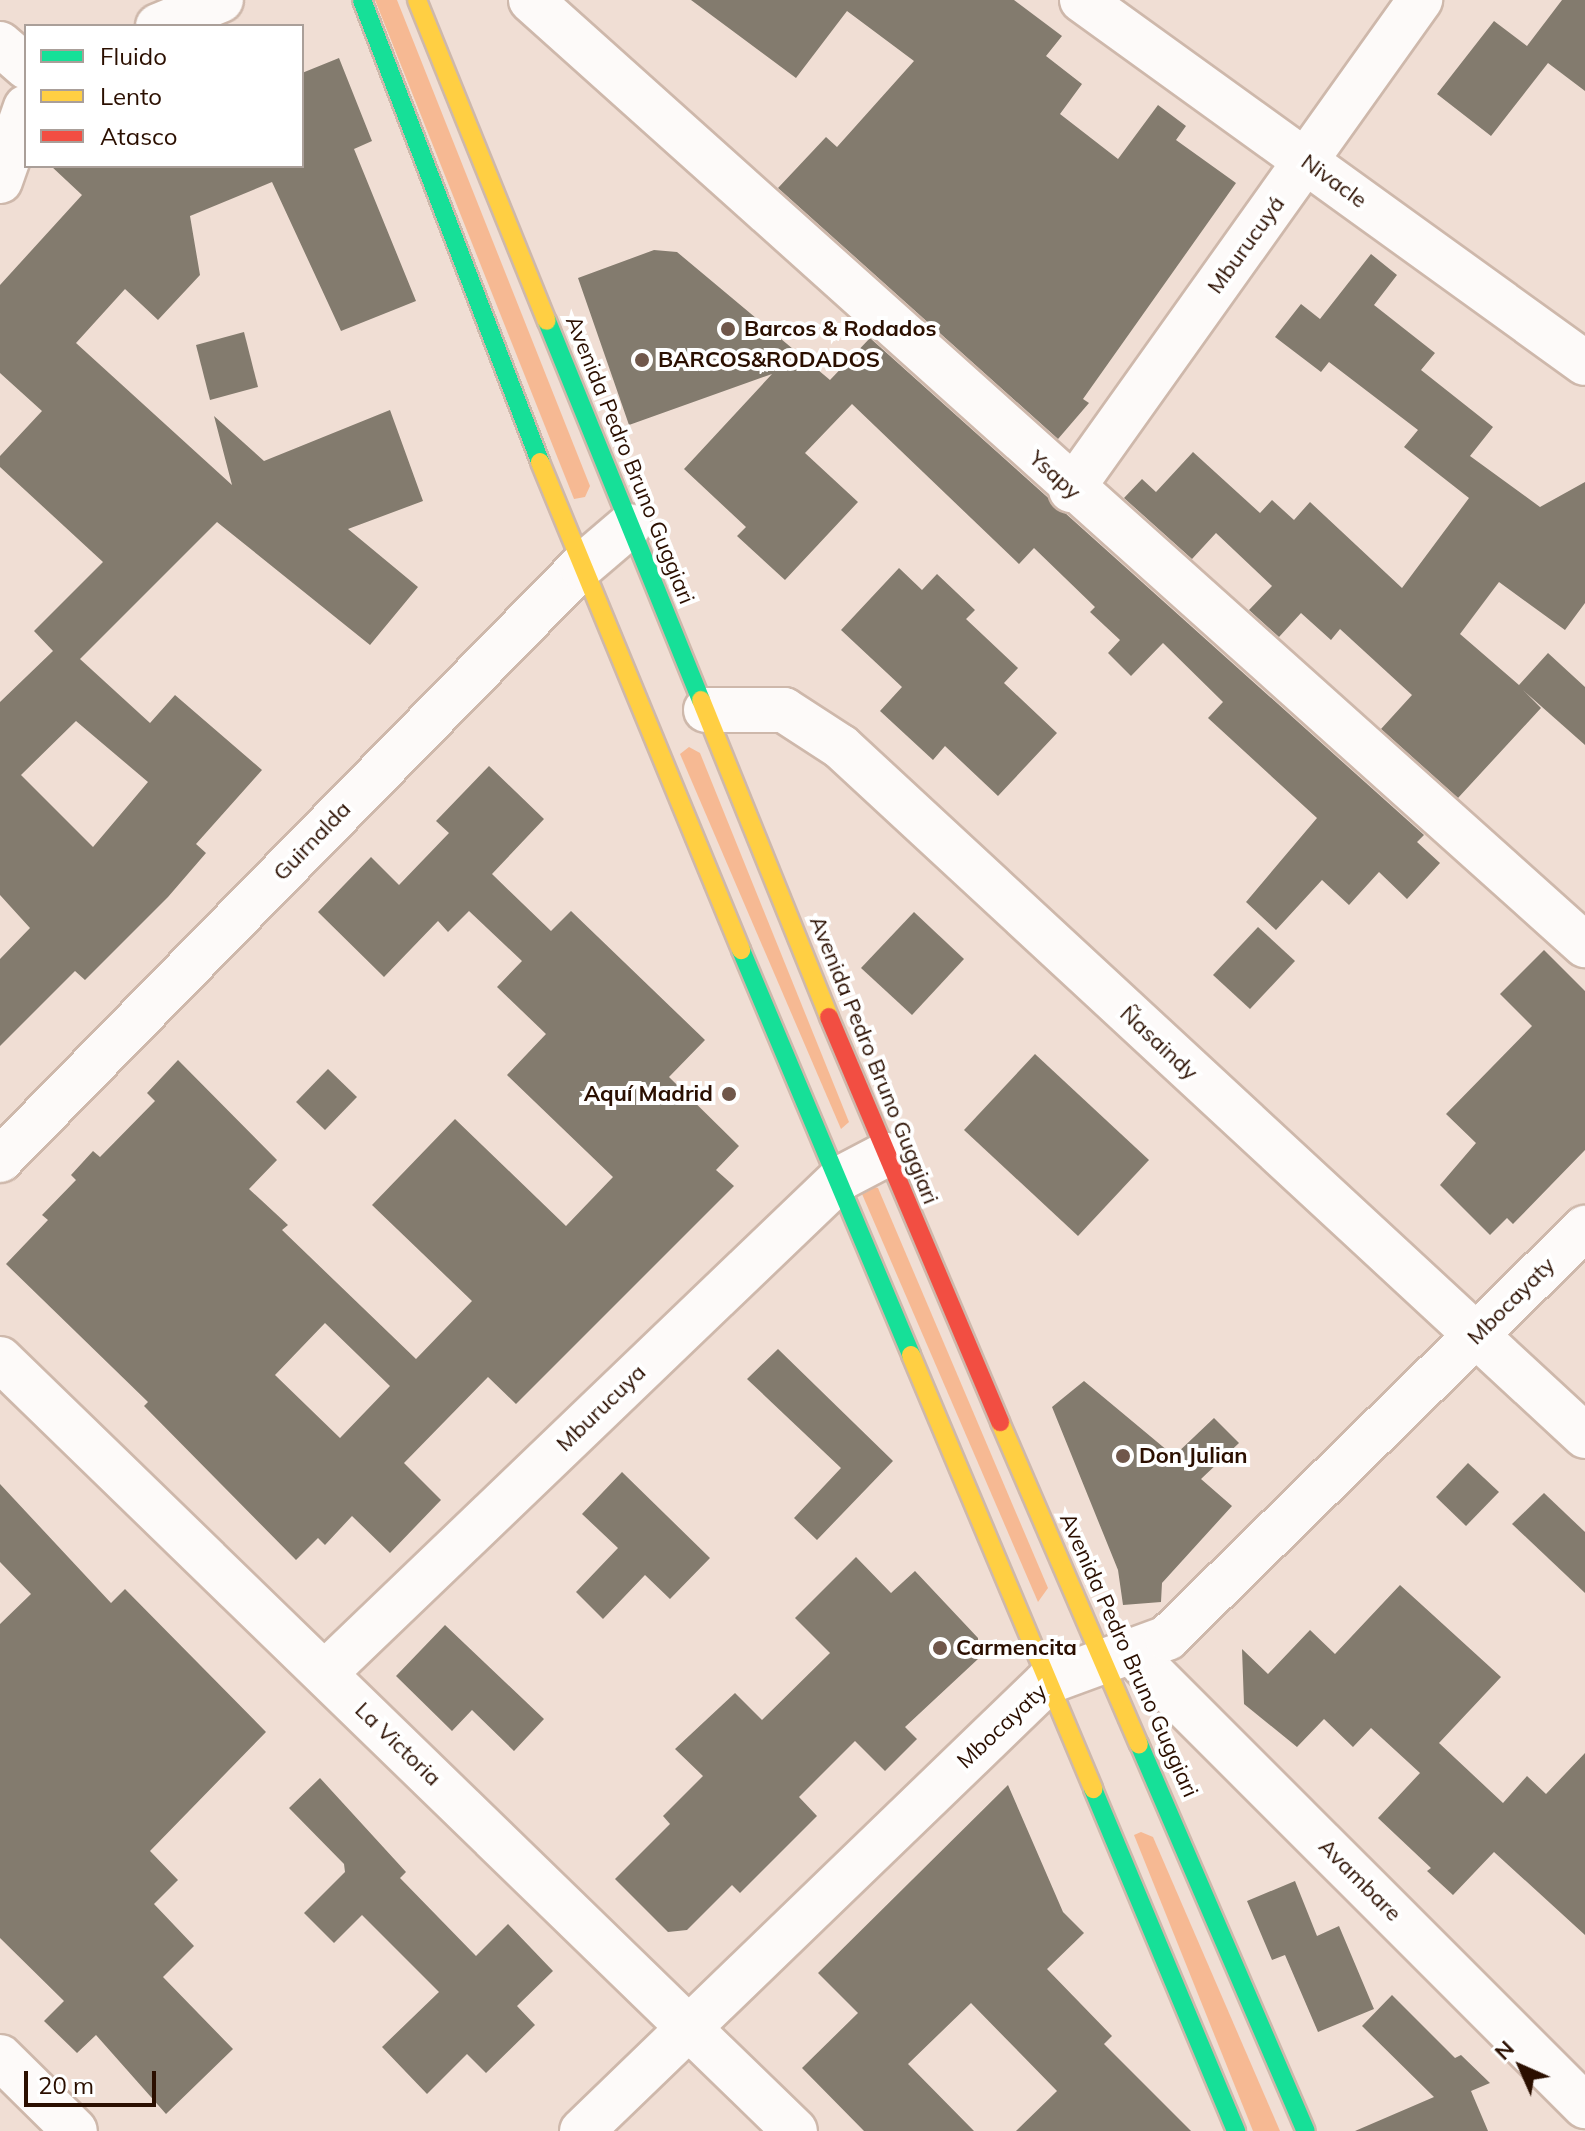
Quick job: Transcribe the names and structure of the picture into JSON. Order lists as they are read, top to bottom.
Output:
{
  "streets": {
    "main road": ["Avenida Pedro Bruno Guggiari"],
    "street": [
      "Nivacle",
      "Mburucuyá",
      "Ysapy",
      "Guirnalda",
      "Ñasaindy",
      "Mbocayaty",
      "Mburucuya",
      "La Victoria",
      "Avambare"
    ]
  },
  "crossings": [
    ["Nivacle", "Mburucuyá"],
    ["Mburucuyá", "Ysapy"],
    ["Avenida Pedro Bruno Guggiari", "Guirnalda"],
    ["Avenida Pedro Bruno Guggiari", "Ñasaindy"],
    ["Avenida Pedro Bruno Guggiari", "Mbocayaty"],
    ["Avenida Pedro Bruno Guggiari", "Mburucuya"],
    ["Avenida Pedro Bruno Guggiari", "Avambare"],
    ["Ñasaindy", "Mbocayaty"],
    ["Mbocayaty", "La Victoria"],
    ["Mbocayaty", "Avambare"],
    ["Mburucuya", "La Victoria"]
  ],
  "places": [
    "Barcos & Rodados",
    "BARCOS&RODADOS",
    "Aquí Madrid",
    "Don Julian",
    "Carmencita"
  ],
  "legend": ["Fluido", "Lento", "Atasco"],
  "scale_bar": "20 m",
  "north": "top left"
}
